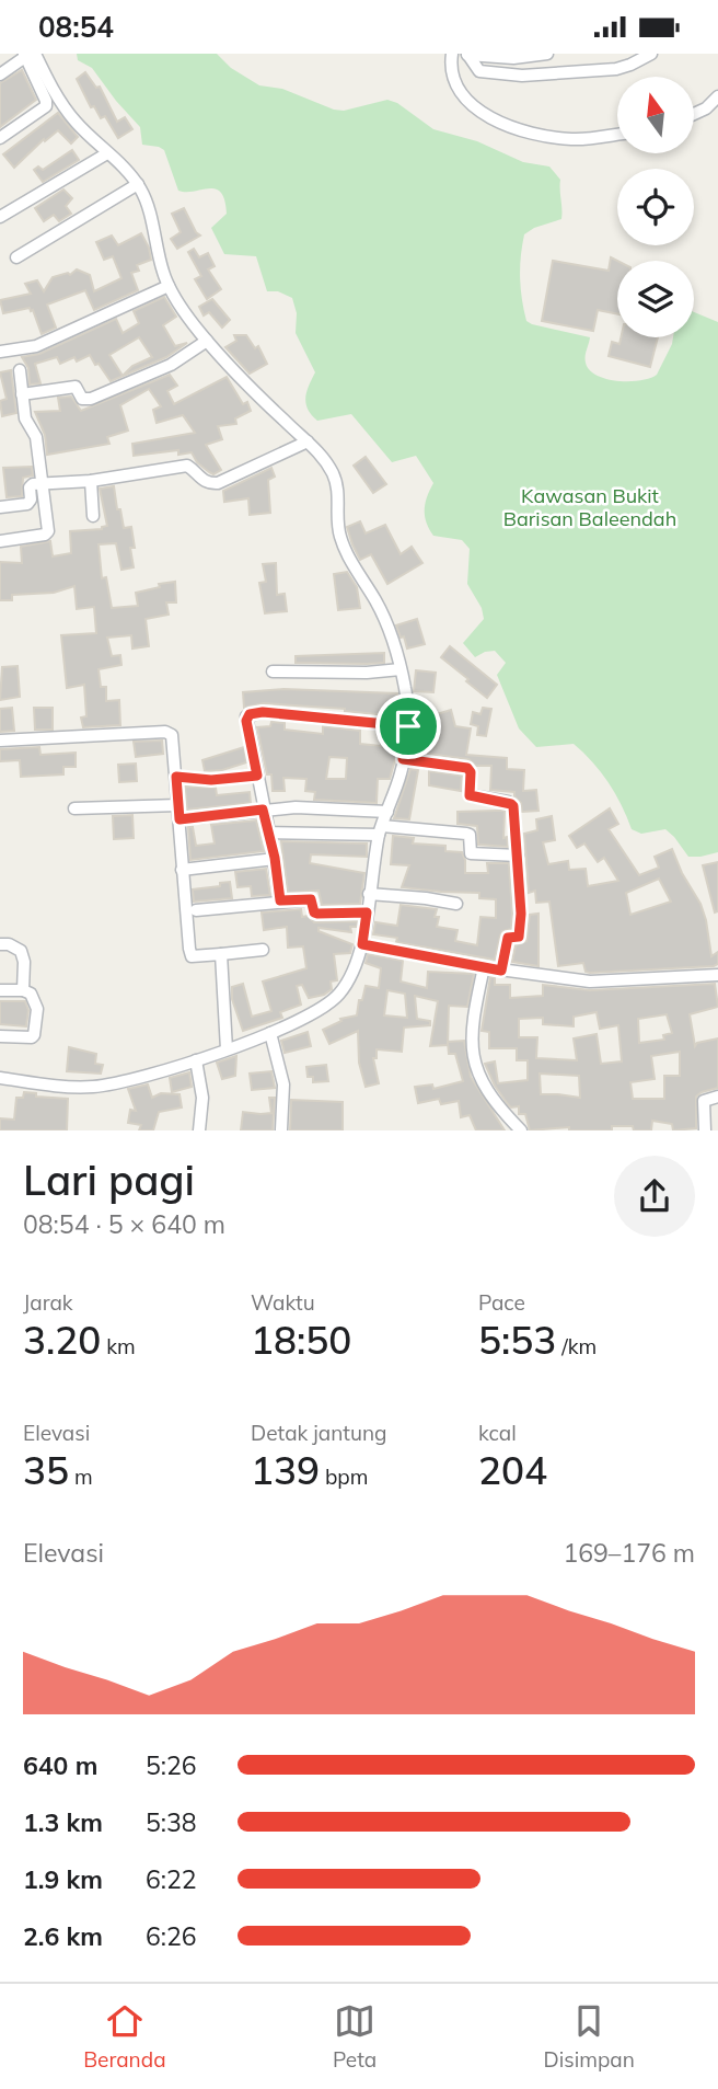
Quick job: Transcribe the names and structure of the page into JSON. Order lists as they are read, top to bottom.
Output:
{
  "parks": ["Kawasan Bukit Barisan Baleendah"],
  "north": "top",
  "page": {
    "status": "08:54",
    "heading": ["Lari pagi", "08:54 · 5 × 640 m"],
    "stats": [
      ["Jarak", "3.20 km"],
      ["Waktu", "18:50"],
      ["Pace", "5:53 /km"],
      ["Elevasi", "35 m"],
      ["Detak jantung", "139 bpm"],
      ["kcal", "204"]
    ],
    "chart": ["Elevasi", "169–176 m"],
    "list": [
      {
        "name": "640 m",
        "note": "5:26"
      },
      {
        "name": "1.3 km",
        "note": "5:38"
      },
      {
        "name": "1.9 km",
        "note": "6:22"
      },
      {
        "name": "2.6 km",
        "note": "6:26"
      }
    ],
    "tabs": ["Beranda", "Peta", "Disimpan"]
  }
}
